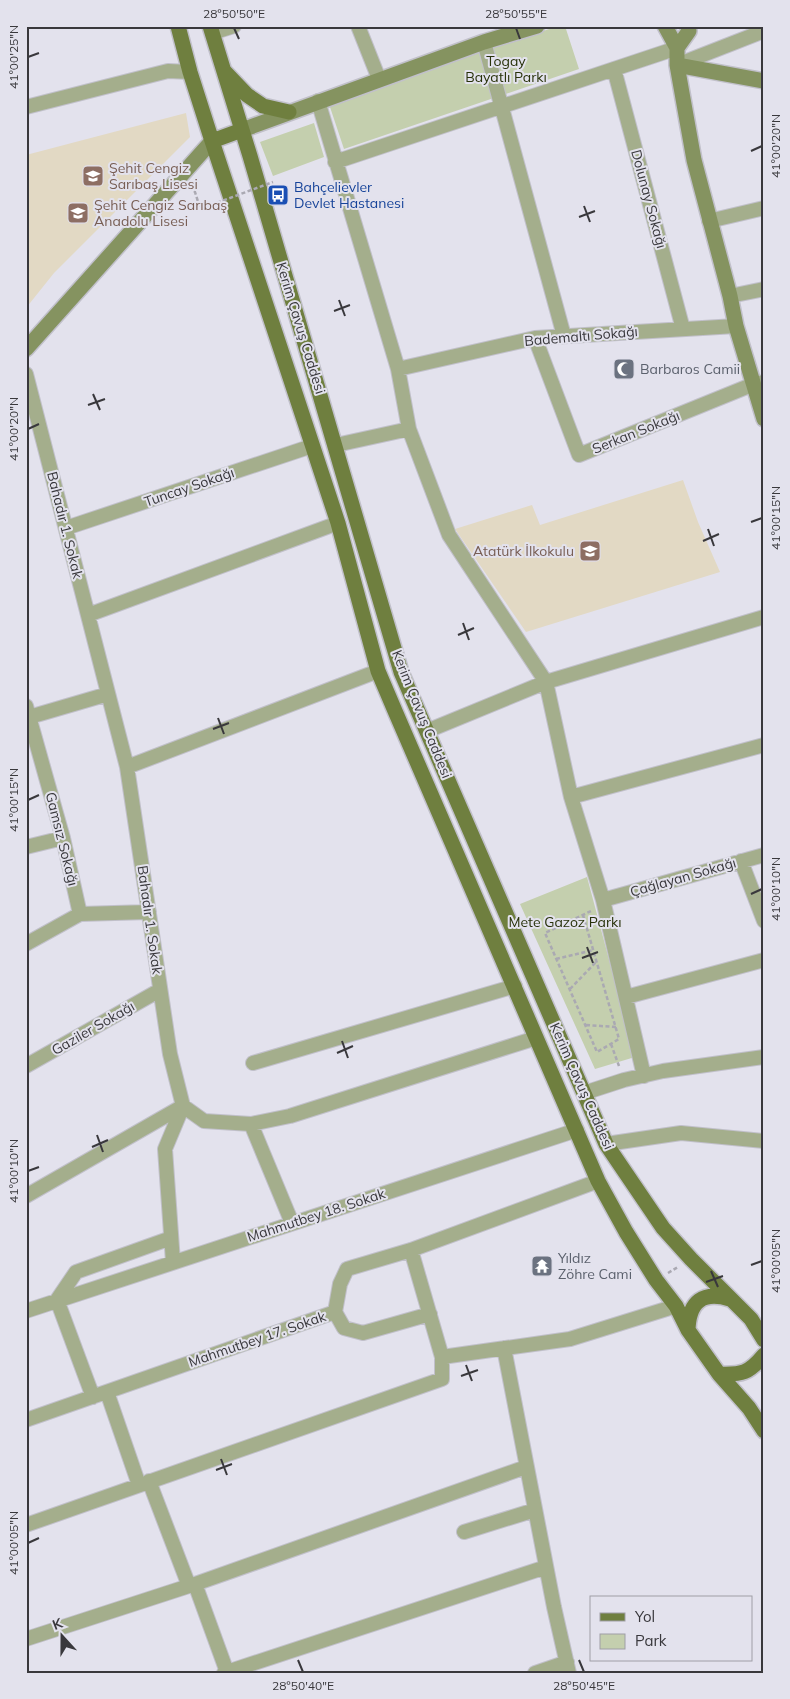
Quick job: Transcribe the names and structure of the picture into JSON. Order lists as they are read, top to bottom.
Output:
{
  "streets": {
    "main road": ["Kerim Çavuş Caddesi"],
    "street": [
      "Dolunay Sokağı",
      "Bademaltı Sokağı",
      "Serkan Sokağı",
      "Tuncay Sokağı",
      "Bahadır 1. Sokak",
      "Gamsız Sokağı",
      "Çağlayan Sokağı",
      "Gaziler Sokağı",
      "Mahmutbey 18. Sokak",
      "Mahmutbey 17. Sokak"
    ]
  },
  "crossings": [
    ["Dolunay Sokağı", "Bademaltı Sokağı"],
    ["Kerim Çavuş Caddesi", "Tuncay Sokağı"],
    ["Kerim Çavuş Caddesi", "Mahmutbey 18. Sokak"],
    ["Kerim Çavuş Caddesi", "Mahmutbey 17. Sokak"],
    ["Bademaltı Sokağı", "Serkan Sokağı"],
    ["Tuncay Sokağı", "Bahadır 1. Sokak"],
    ["Bahadır 1. Sokak", "Gaziler Sokağı"]
  ],
  "parks": ["Togay Bayatlı Parkı", "Mete Gazoz Parkı"],
  "places": {
    "school or university": ["Şehit Cengiz Sarıbaş Lisesi", "Şehit Cengiz Sarıbaş Anadolu Lisesi", "Atatürk İlkokulu"],
    "bus stop": ["Bahçelievler Devlet Hastanesi"],
    "mosque": ["Barbaros Camii"],
    "temple": ["Yıldız Zöhre Cami"]
  },
  "legend": ["Yol", "Park"],
  "north": "top",
  "coordinates": [
    "28°50'50\"E",
    "28°50'55\"E",
    "41°00'25\"N",
    "41°00'20\"N",
    "41°00'15\"N",
    "41°00'10\"N",
    "41°00'05\"N",
    "28°50'40\"E",
    "28°50'45\"E"
  ]
}
